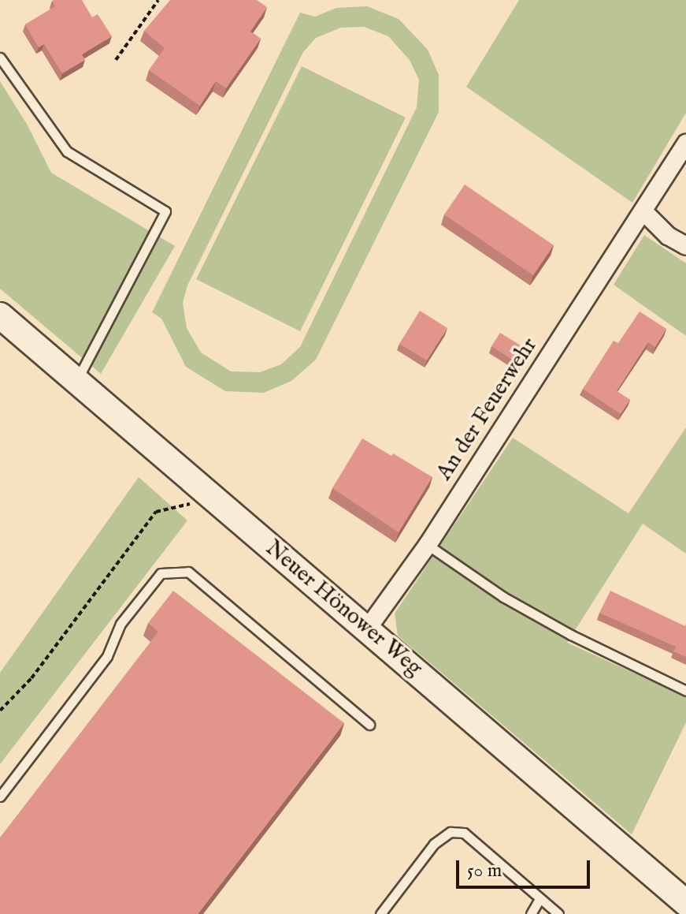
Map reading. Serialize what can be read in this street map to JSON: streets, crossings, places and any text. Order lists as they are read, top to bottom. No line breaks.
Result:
{"streets":{"main road":["Neuer Hönower Weg"],"street":["An der Feuerwehr"]},"crossings":[["An der Feuerwehr","Neuer Hönower Weg"]],"scale_bar":"50 m"}
